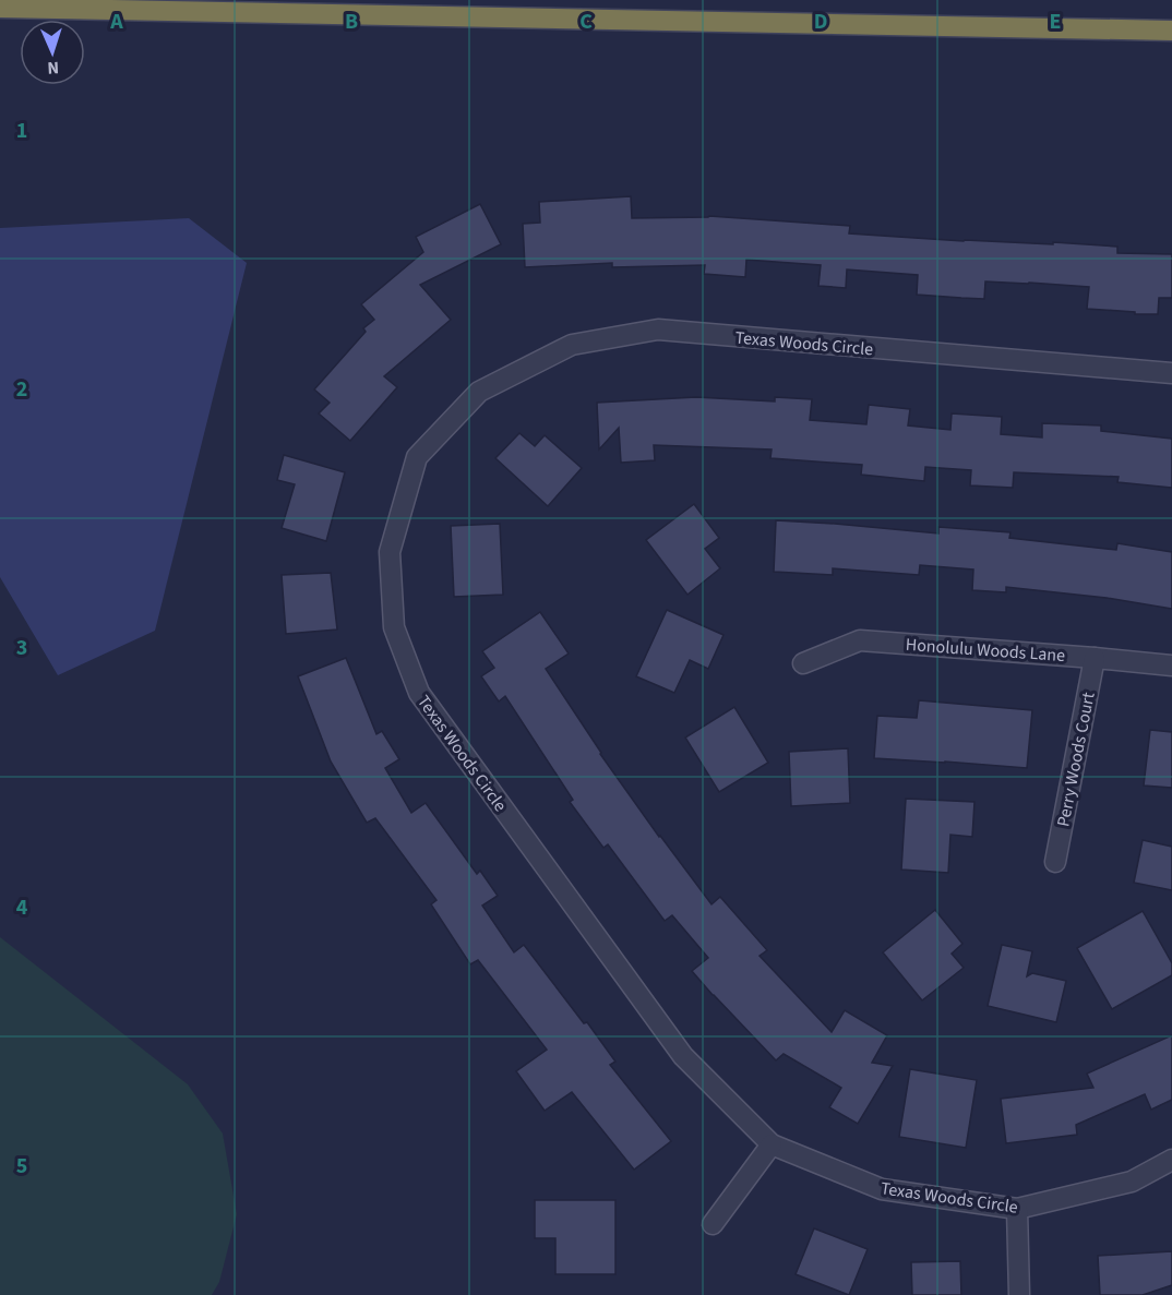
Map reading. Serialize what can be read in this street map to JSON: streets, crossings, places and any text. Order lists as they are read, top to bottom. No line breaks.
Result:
{"streets":{"street":["Texas Woods Circle","Honolulu Woods Lane","Perry Woods Court"]},"crossings":[["Honolulu Woods Lane","Perry Woods Court"]],"north":"bottom","grid":{"columns":["A","B","C","D","E"],"rows":["1","2","3","4","5"]}}
